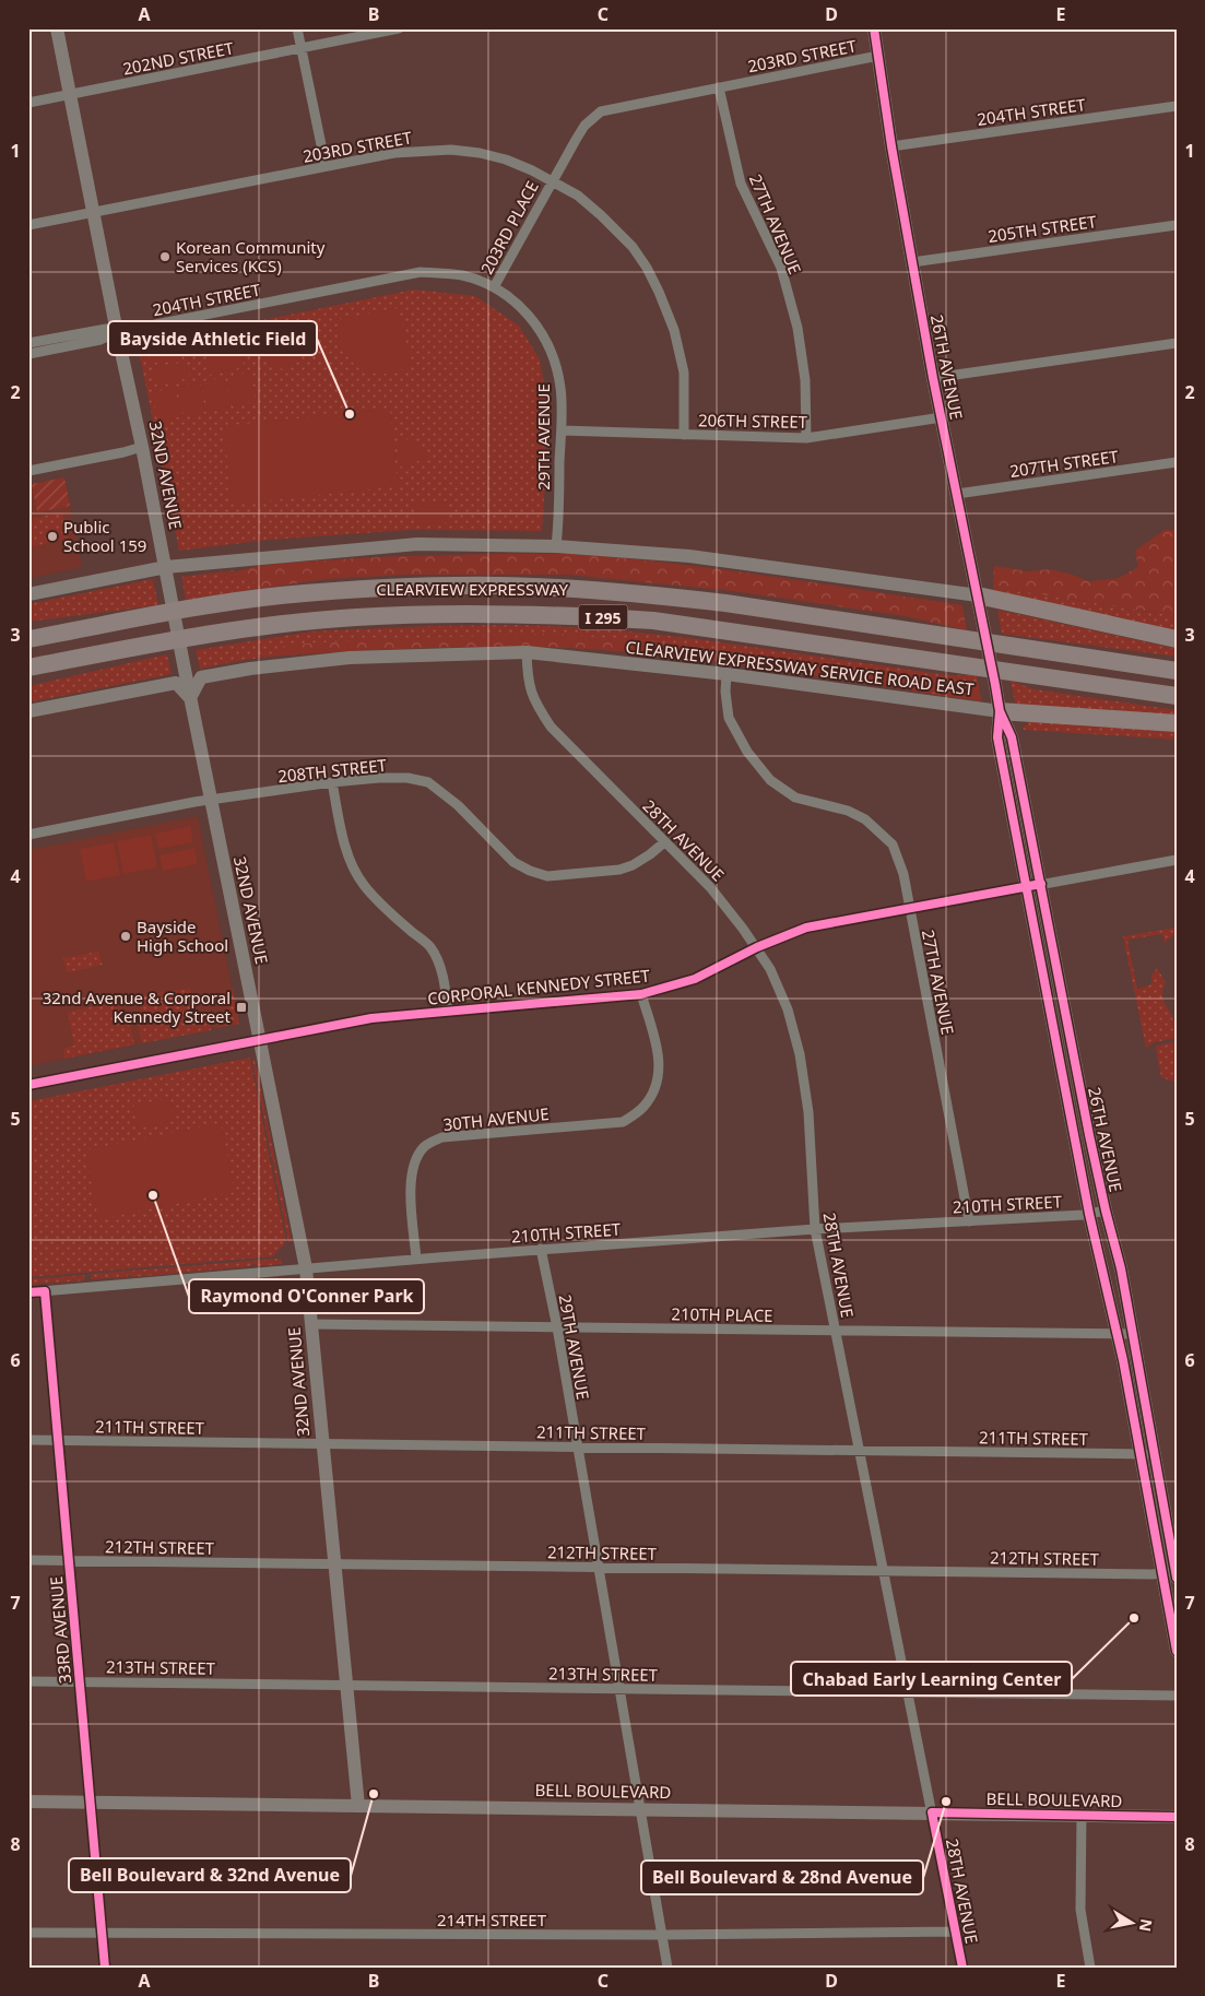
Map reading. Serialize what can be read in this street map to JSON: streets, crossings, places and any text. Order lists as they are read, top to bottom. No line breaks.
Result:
{"streets":{"highway":["CLEARVIEW EXPRESSWAY","I 295"],"street":["203RD STREET","202ND STREET","204TH STREET","27TH AVENUE","203RD PLACE","205TH STREET","26TH AVENUE","206TH STREET","29TH AVENUE","207TH STREET","32ND AVENUE","CLEARVIEW EXPRESSWAY SERVICE ROAD EAST","208TH STREET","28TH AVENUE","CORPORAL KENNEDY STREET","30TH AVENUE","210TH STREET","210TH PLACE","211TH STREET","212TH STREET","33RD AVENUE","213TH STREET","BELL BOULEVARD","214TH STREET"]},"crossings":[["203RD STREET","27TH AVENUE"],["203RD STREET","203RD PLACE"],["203RD STREET","26TH AVENUE"],["203RD STREET","32ND AVENUE"],["202ND STREET","32ND AVENUE"],["204TH STREET","203RD PLACE"],["204TH STREET","26TH AVENUE"],["204TH STREET","29TH AVENUE"],["204TH STREET","32ND AVENUE"],["27TH AVENUE","206TH STREET"],["27TH AVENUE","CLEARVIEW EXPRESSWAY SERVICE ROAD EAST"],["27TH AVENUE","CORPORAL KENNEDY STREET"],["27TH AVENUE","210TH STREET"],["203RD PLACE","29TH AVENUE"],["205TH STREET","26TH AVENUE"],["26TH AVENUE","206TH STREET"],["26TH AVENUE","207TH STREET"],["26TH AVENUE","CLEARVIEW EXPRESSWAY SERVICE ROAD EAST"],["26TH AVENUE","CORPORAL KENNEDY STREET"],["26TH AVENUE","210TH STREET"],["26TH AVENUE","210TH PLACE"],["26TH AVENUE","211TH STREET"],["26TH AVENUE","212TH STREET"],["206TH STREET","29TH AVENUE"],["29TH AVENUE","210TH STREET"],["29TH AVENUE","210TH PLACE"],["29TH AVENUE","211TH STREET"],["29TH AVENUE","212TH STREET"],["29TH AVENUE","213TH STREET"],["29TH AVENUE","BELL BOULEVARD"],["29TH AVENUE","214TH STREET"],["32ND AVENUE","CLEARVIEW EXPRESSWAY SERVICE ROAD EAST"],["32ND AVENUE","208TH STREET"],["32ND AVENUE","CORPORAL KENNEDY STREET"],["32ND AVENUE","210TH STREET"],["32ND AVENUE","210TH PLACE"],["32ND AVENUE","211TH STREET"],["32ND AVENUE","212TH STREET"],["32ND AVENUE","213TH STREET"],["32ND AVENUE","BELL BOULEVARD"],["CLEARVIEW EXPRESSWAY SERVICE ROAD EAST","28TH AVENUE"],["208TH STREET","28TH AVENUE"],["28TH AVENUE","CORPORAL KENNEDY STREET"],["28TH AVENUE","210TH STREET"],["28TH AVENUE","210TH PLACE"],["28TH AVENUE","211TH STREET"],["28TH AVENUE","212TH STREET"],["28TH AVENUE","213TH STREET"],["28TH AVENUE","BELL BOULEVARD"],["28TH AVENUE","214TH STREET"],["CORPORAL KENNEDY STREET","30TH AVENUE"],["30TH AVENUE","210TH STREET"],["210TH STREET","33RD AVENUE"],["211TH STREET","33RD AVENUE"],["212TH STREET","33RD AVENUE"],["33RD AVENUE","213TH STREET"],["33RD AVENUE","BELL BOULEVARD"],["33RD AVENUE","214TH STREET"]],"places":{"other":["Korean Community Services (KCS)","Bayside Athletic Field","Public School 159","Bayside High School","Raymond O'Conner Park","Chabad Early Learning Center","Bell Boulevard & 32nd Avenue","Bell Boulevard & 28nd Avenue"],"transit":["32nd Avenue & Corporal Kennedy Street"]},"north":"right","grid":{"columns":["A","B","C","D","E"],"rows":["1","2","3","4","5","6","7","8"]}}
